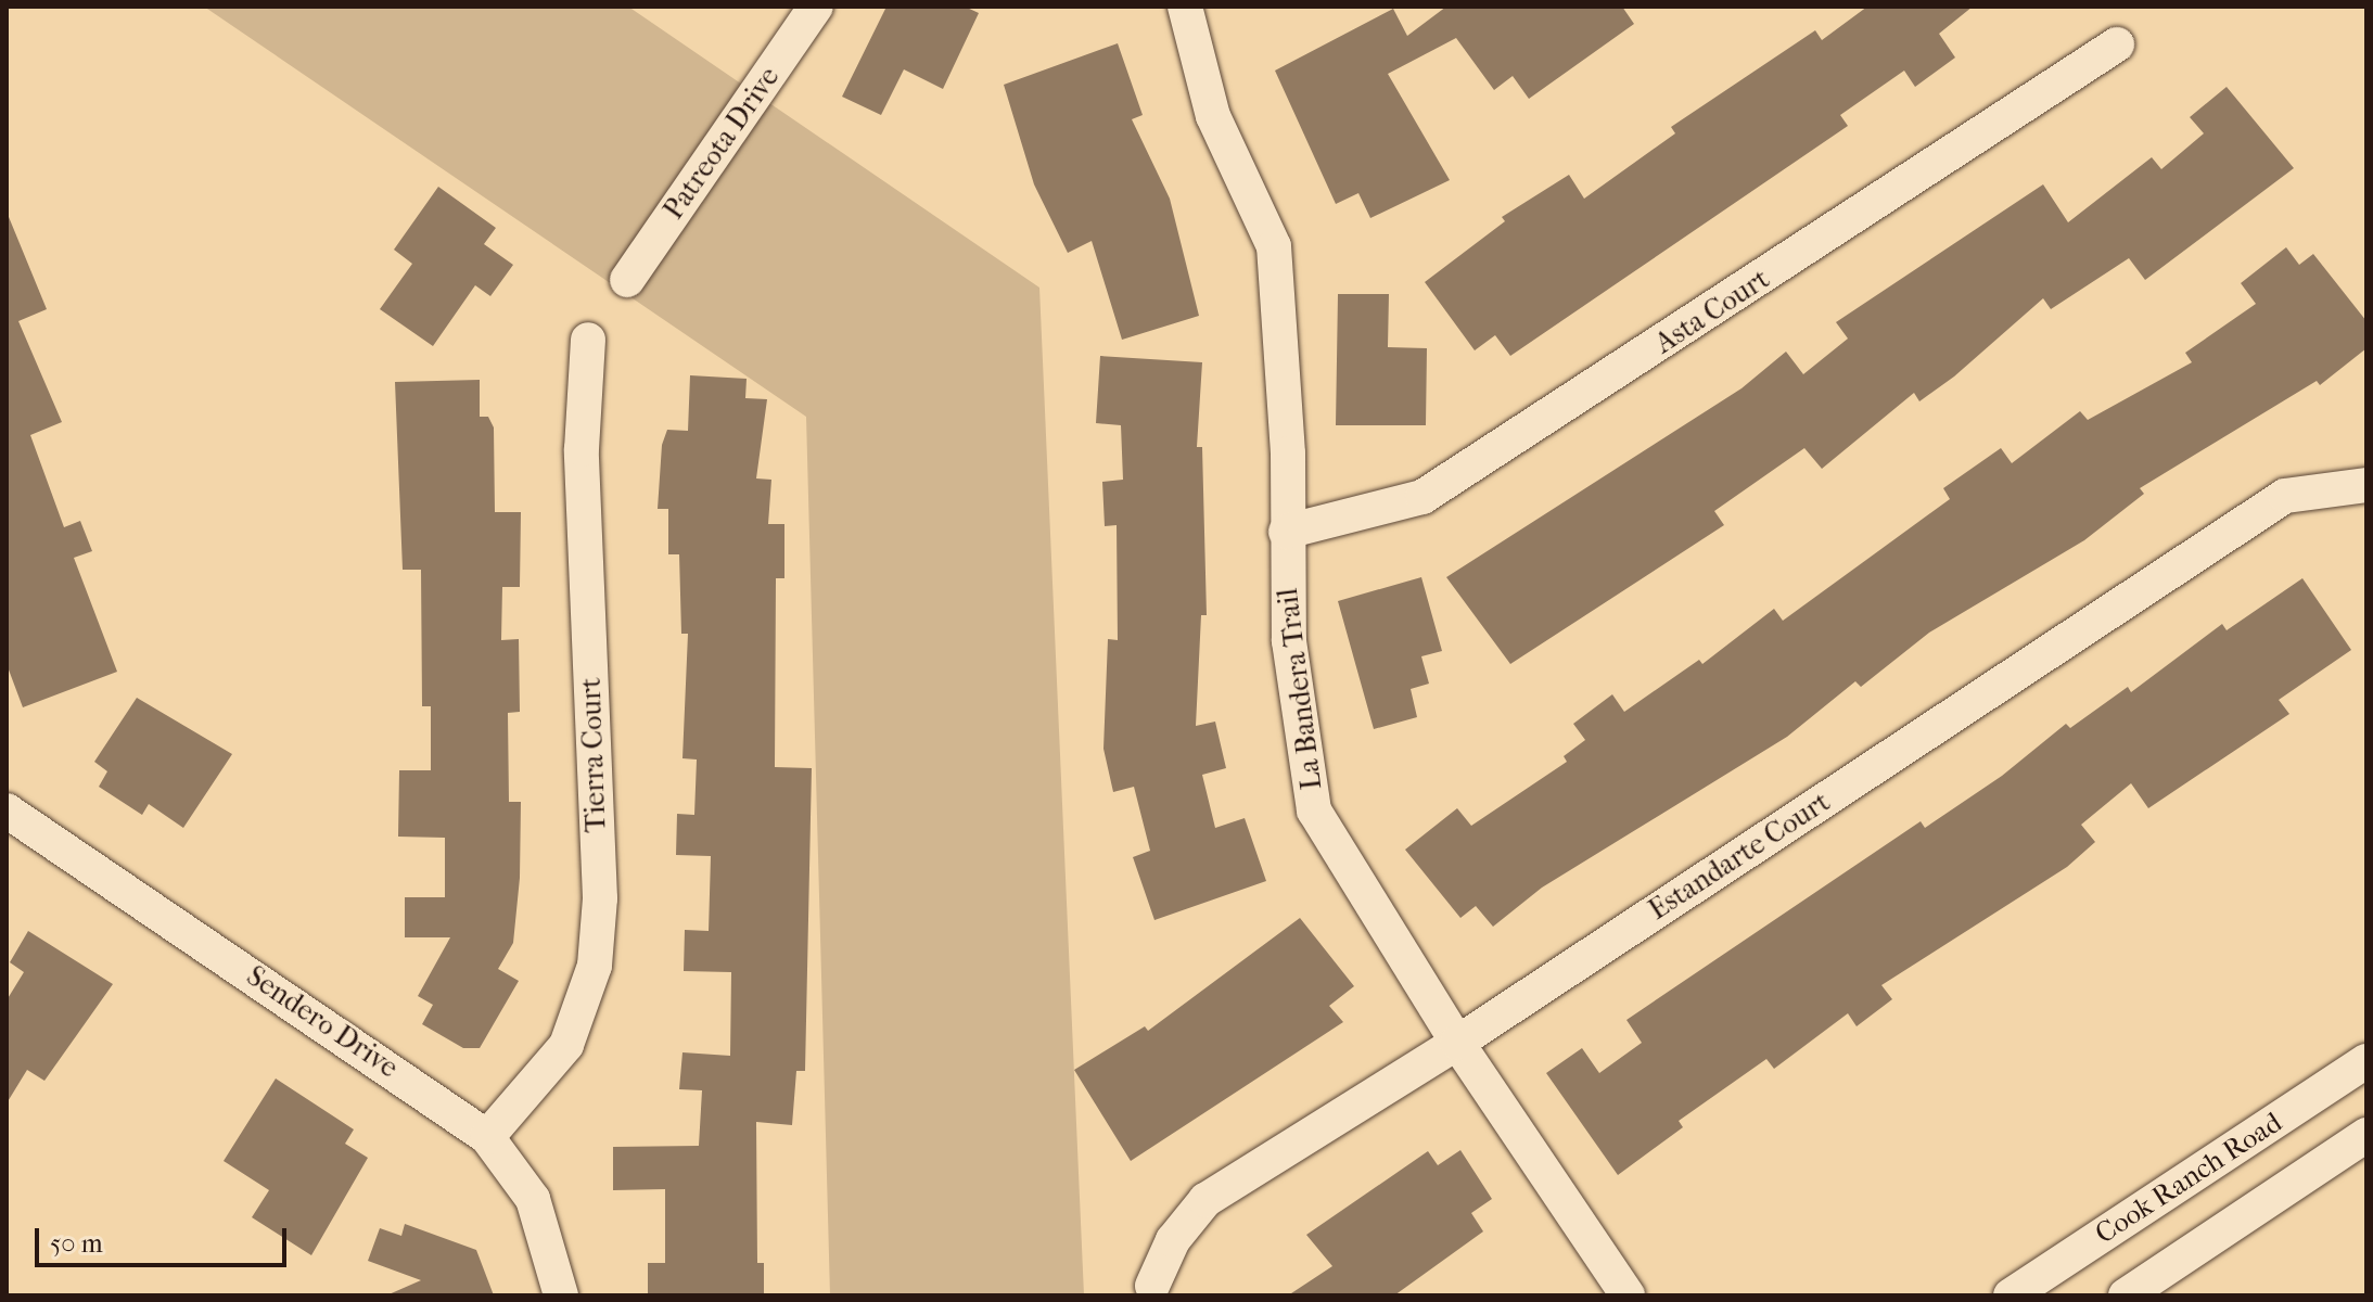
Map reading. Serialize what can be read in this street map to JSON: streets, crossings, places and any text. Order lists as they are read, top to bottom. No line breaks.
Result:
{"streets":{"street":["Patreota Drive","Asta Court","La Bandera Trail","Tierra Court","Estandarte Court","Sendero Drive","Cook Ranch Road"]},"crossings":[["Asta Court","La Bandera Trail"],["La Bandera Trail","Estandarte Court"],["Tierra Court","Sendero Drive"]],"scale_bar":"50 m"}
